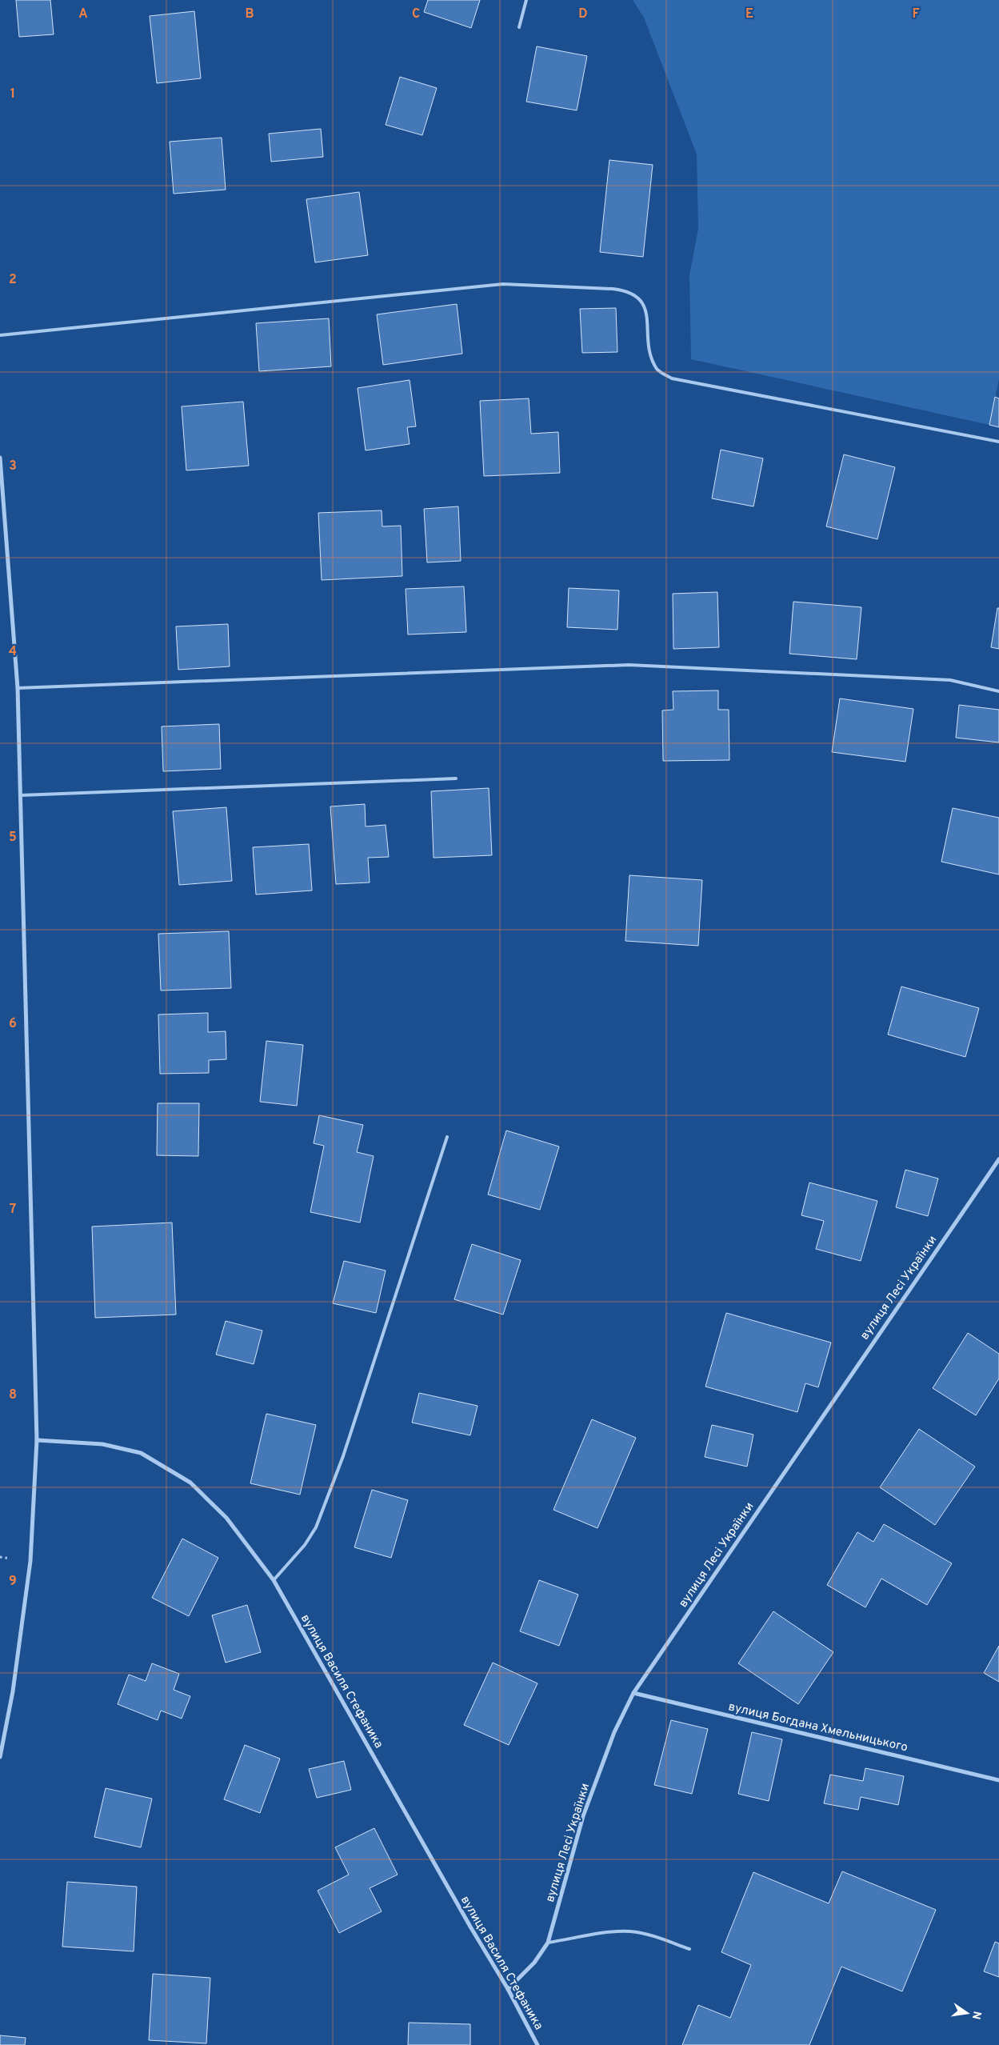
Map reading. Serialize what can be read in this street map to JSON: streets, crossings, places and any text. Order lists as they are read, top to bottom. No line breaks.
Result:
{"streets":{"street":["вулиця Лесі Українки","вулиця Василя Стефаника","вулиця Богдана Хмельницького"]},"crossings":[["вулиця Лесі Українки","вулиця Василя Стефаника"],["вулиця Лесі Українки","вулиця Богдана Хмельницького"]],"north":"right","grid":{"columns":["A","B","C","D","E","F"],"rows":["1","2","3","4","5","6","7","8","9"]}}
